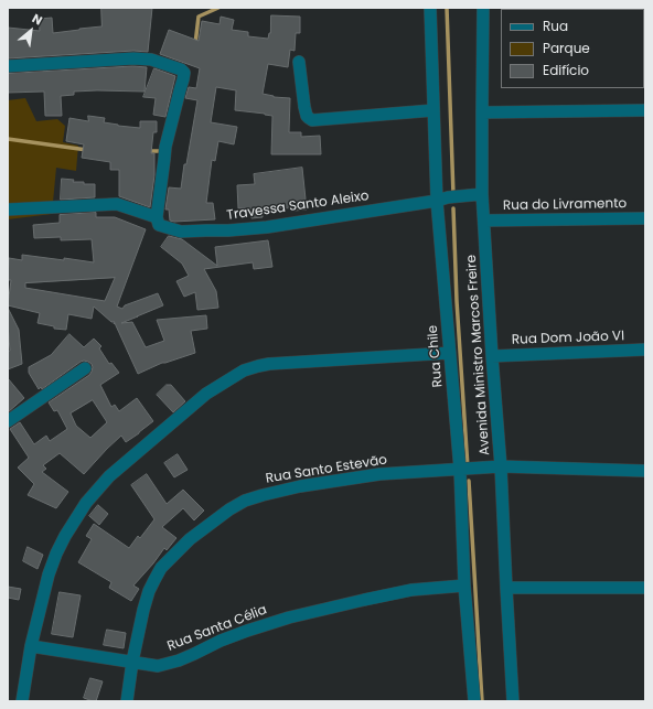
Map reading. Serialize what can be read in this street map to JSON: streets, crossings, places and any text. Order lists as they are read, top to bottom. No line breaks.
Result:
{"streets":{"street":["Rua do Livramento","Travessa Santo Aleixo","Rua Dom João VI","Avenida Ministro Marcos Freire","Rua Chile","Rua Santo Estevão","Rua Santa Célia"]},"crossings":[["Rua do Livramento","Avenida Ministro Marcos Freire"],["Travessa Santo Aleixo","Rua Chile"],["Rua Dom João VI","Avenida Ministro Marcos Freire"],["Avenida Ministro Marcos Freire","Rua Santo Estevão"],["Rua Chile","Rua Santo Estevão"],["Rua Chile","Rua Santa Célia"],["Rua Santo Estevão","Rua Santa Célia"]],"legend":["Rua","Parque","Edifício"],"north":"top right"}
